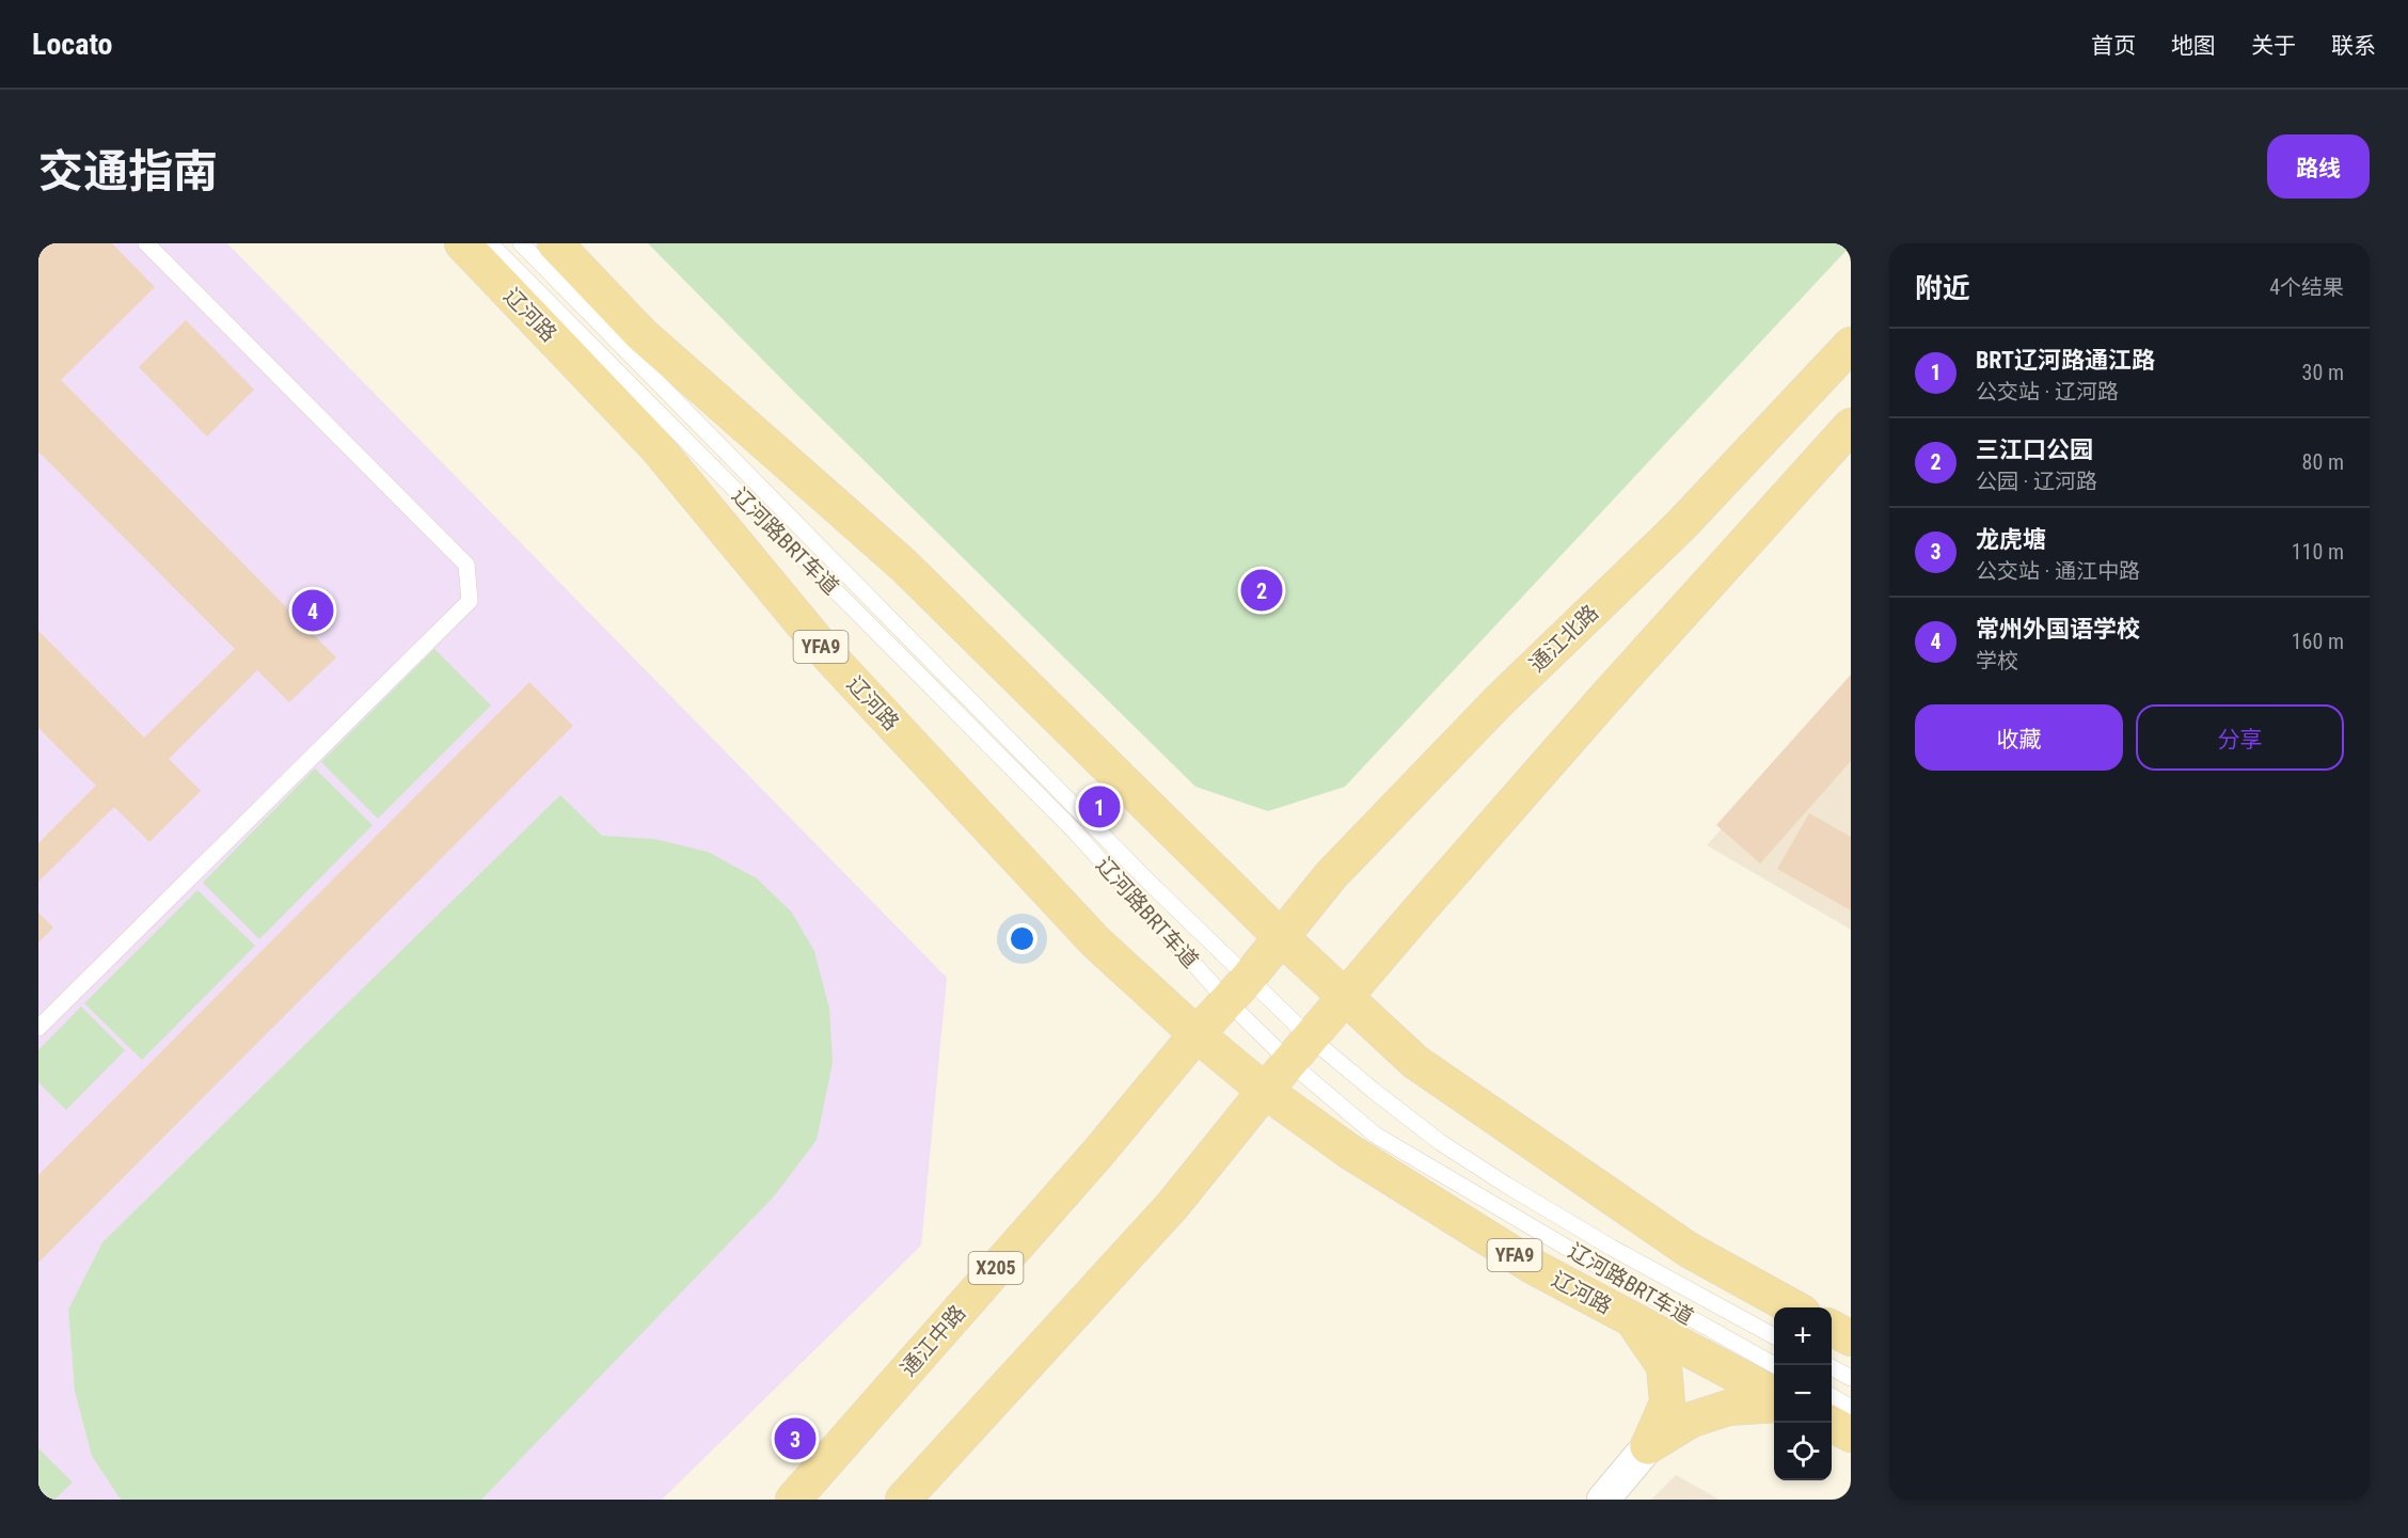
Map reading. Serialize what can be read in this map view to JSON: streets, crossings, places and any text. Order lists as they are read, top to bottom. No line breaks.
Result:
{"streets":{"main road":["辽河路","通江北路","YFA9","X205","通江中路"],"lane":["辽河路BRT车道"]},"crossings":[["辽河路","YFA9"],["辽河路","通江中路"],["辽河路BRT车道","通江北路"],["辽河路BRT车道","通江中路"],["通江北路","通江中路"],["YFA9","通江中路"]],"page":{"header":"Locato","nav":["首页","地图","关于","联系"],"title":"交通指南","buttons":["路线",["收藏","分享"]],"heading":["附近","4个结果"],"list":[{"mark":"1","name":"BRT辽河路通江路","note":"公交站 · 辽河路","value":"30 m"},{"mark":"2","name":"三江口公园","note":"公园 · 辽河路","value":"80 m"},{"mark":"3","name":"龙虎塘","note":"公交站 · 通江中路","value":"110 m"},{"mark":"4","name":"常州外国语学校","note":"学校","value":"160 m"}],"pins":["2","4","1","3"],"map_buttons":["+","−"]}}
